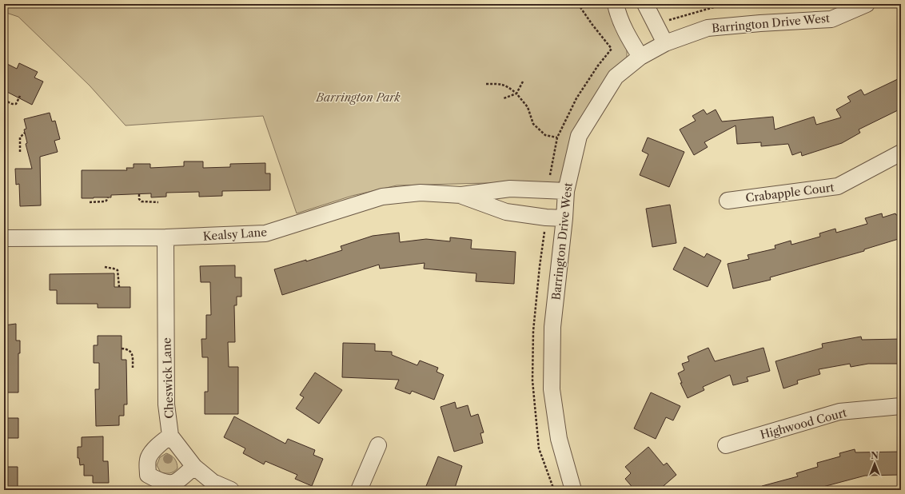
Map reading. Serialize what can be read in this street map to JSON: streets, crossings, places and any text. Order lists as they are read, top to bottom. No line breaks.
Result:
{"streets":{"street":["Barrington Drive West","Crabapple Court","Kealsy Lane","Cheswick Lane","Highwood Court"]},"crossings":[["Barrington Drive West","Kealsy Lane"],["Kealsy Lane","Cheswick Lane"]],"parks":["Barrington Park"],"north":"top"}
